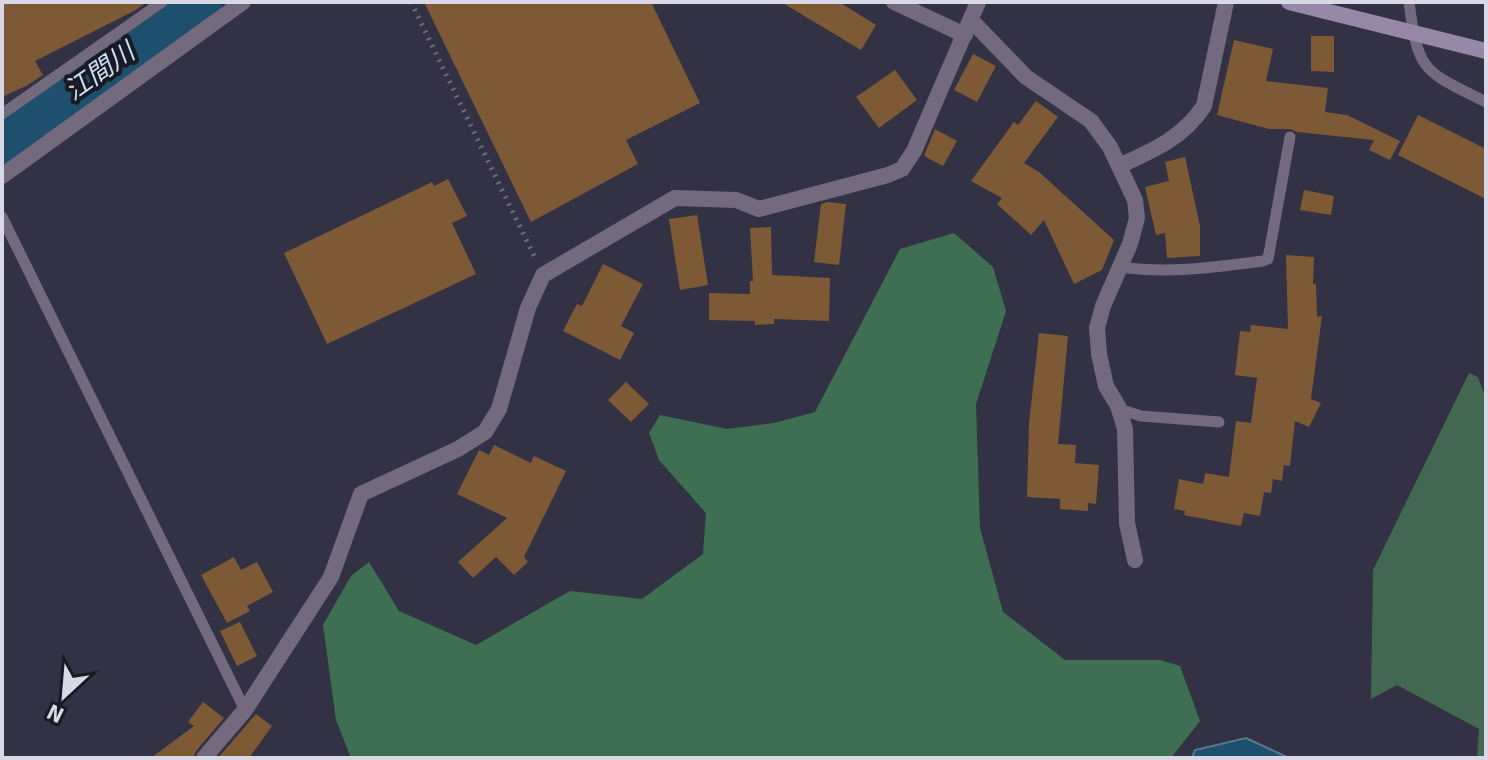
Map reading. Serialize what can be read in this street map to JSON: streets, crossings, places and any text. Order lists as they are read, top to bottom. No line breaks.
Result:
{"water":["江間川"],"north":"bottom left"}
